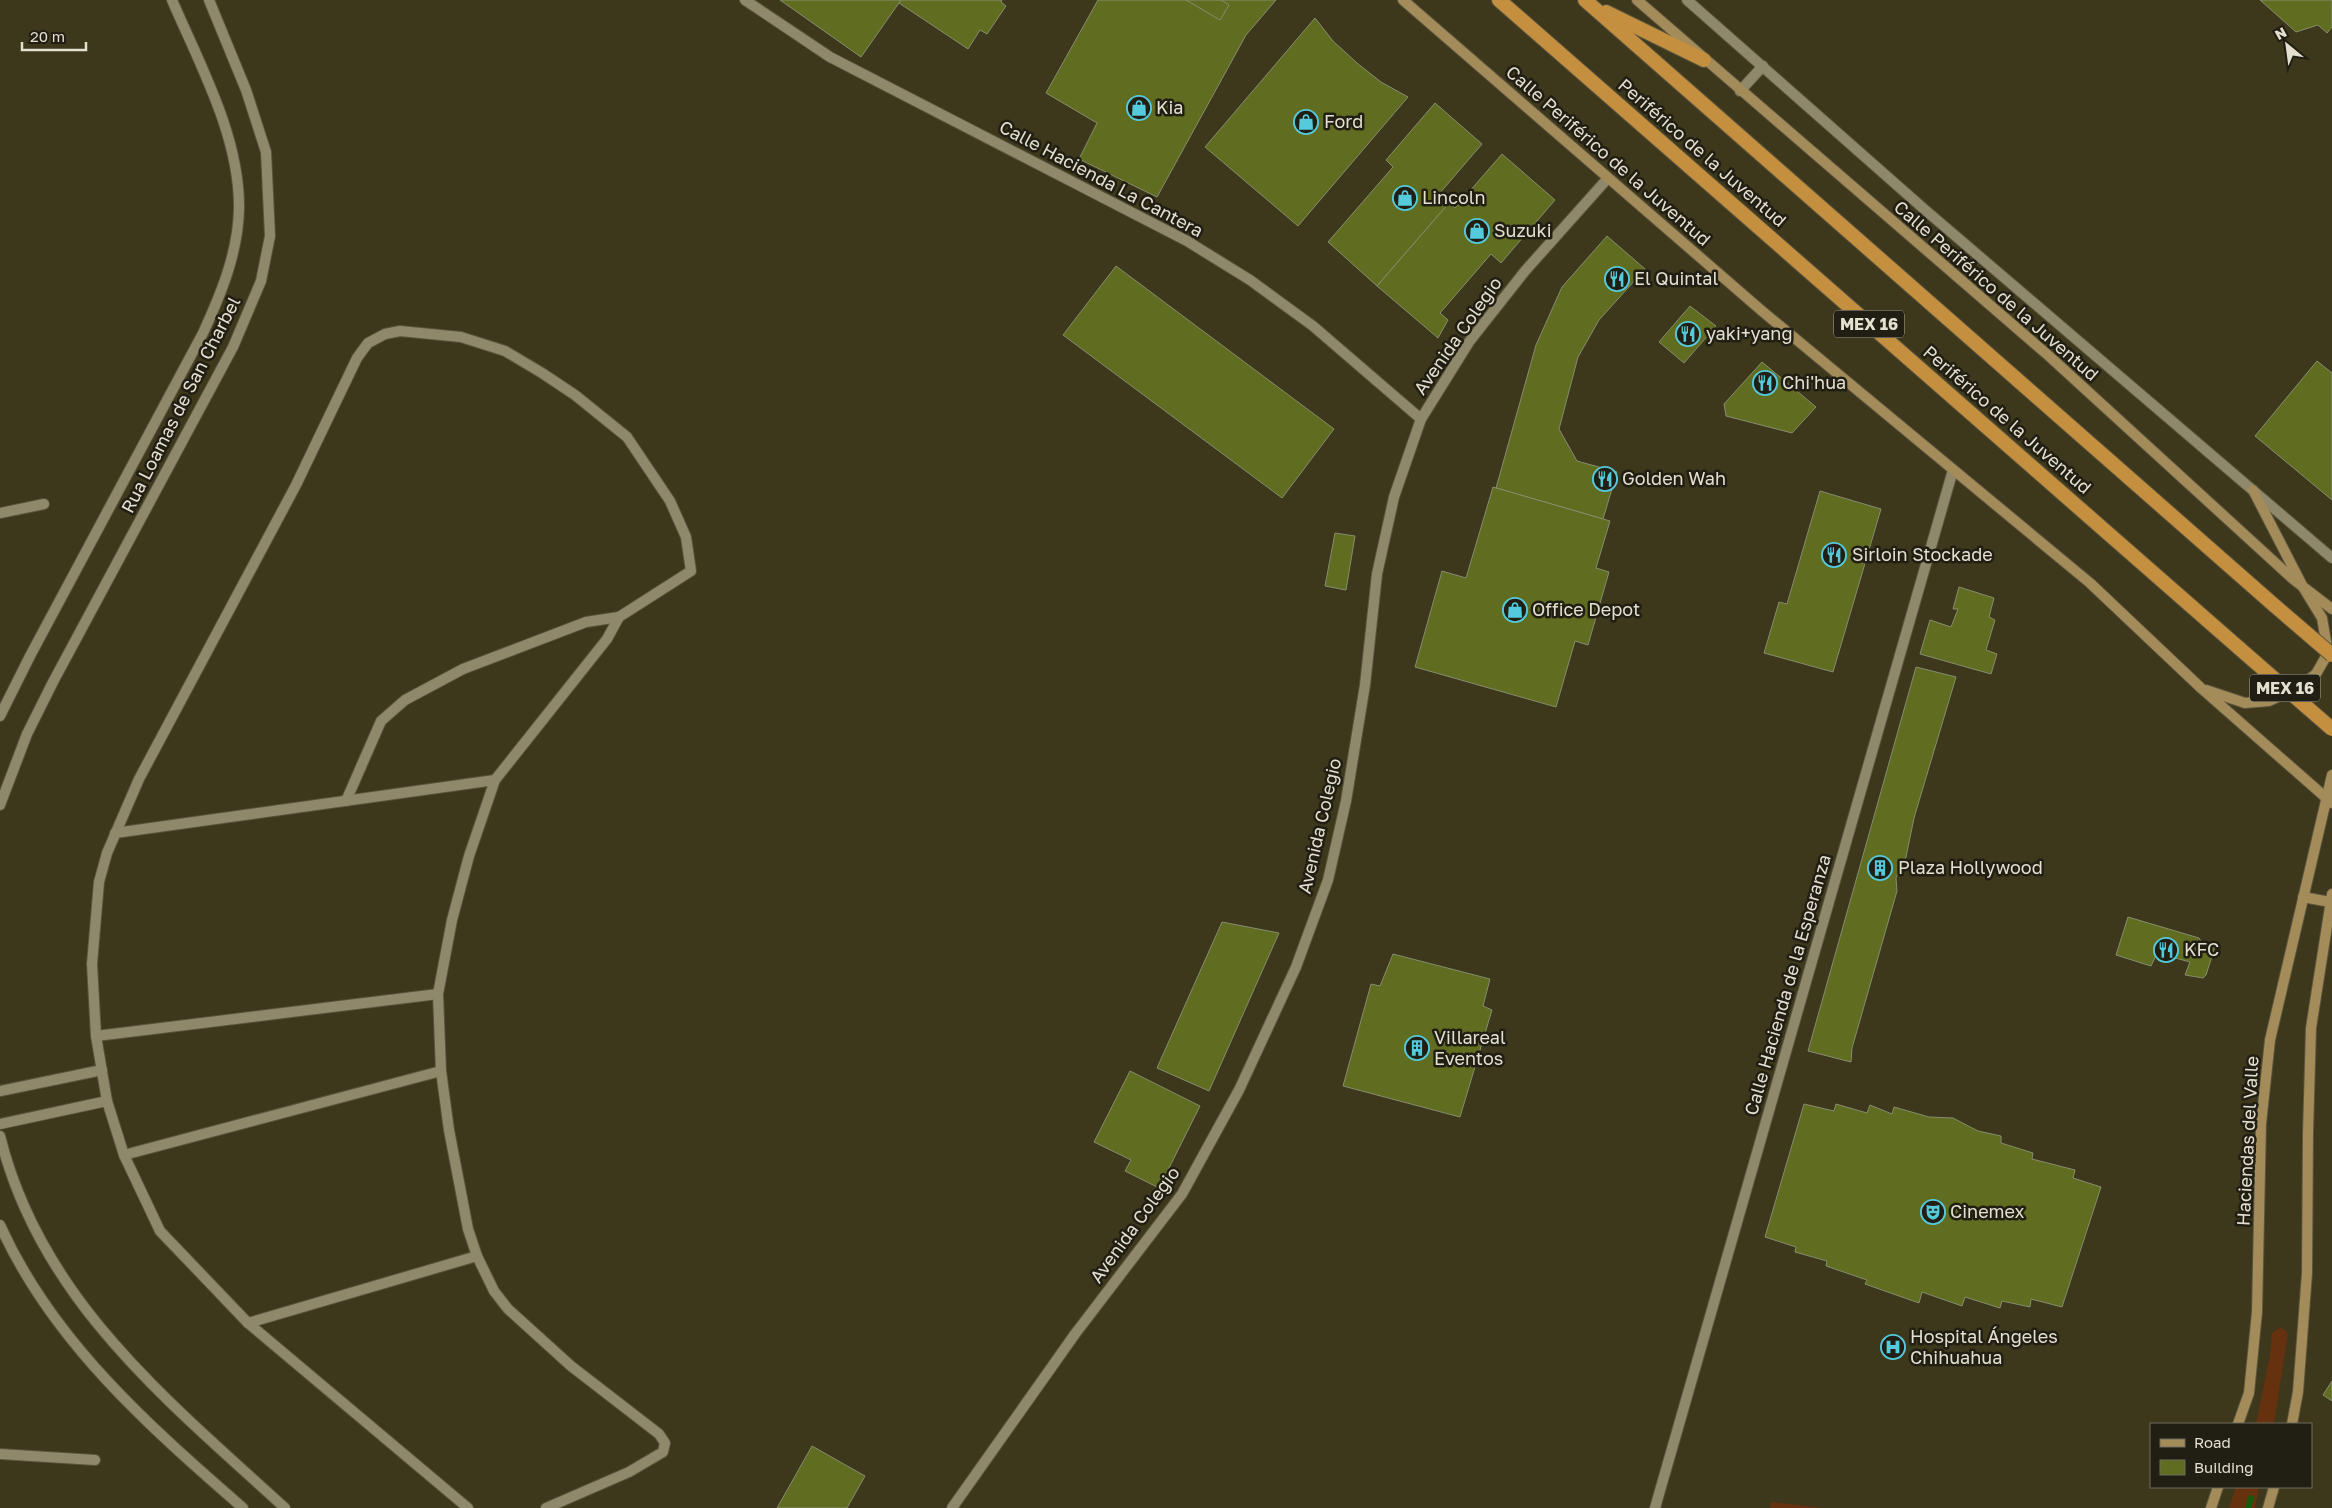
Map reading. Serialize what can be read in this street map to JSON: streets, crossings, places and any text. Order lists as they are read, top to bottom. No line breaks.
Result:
{"streets":{"highway":["Periférico de la Juventud","MEX 16"],"main road":["Calle Periférico de la Juventud","Haciendas del Valle"],"street":["Calle Hacienda La Cantera","Avenida Colegio","Rua Loamas de San Charbel","Calle Hacienda de la Esperanza"]},"crossings":[["Calle Periférico de la Juventud","Avenida Colegio"],["Calle Periférico de la Juventud","Calle Hacienda de la Esperanza"],["Calle Periférico de la Juventud","Haciendas del Valle"],["Calle Hacienda La Cantera","Avenida Colegio"]],"places":{"shop":["Kia","Ford","Lincoln","Suzuki","Office Depot"],"restaurant":["El Quintal","yaki+yang","Chi'hua","Golden Wah","Sirloin Stockade","KFC"],"building":["Plaza Hollywood","Villareal Eventos"],"theatre":["Cinemex"],"hospital":["Hospital Ángeles Chihuahua"]},"legend":["Road","Building"],"scale_bar":"20 m","north":"top left"}
